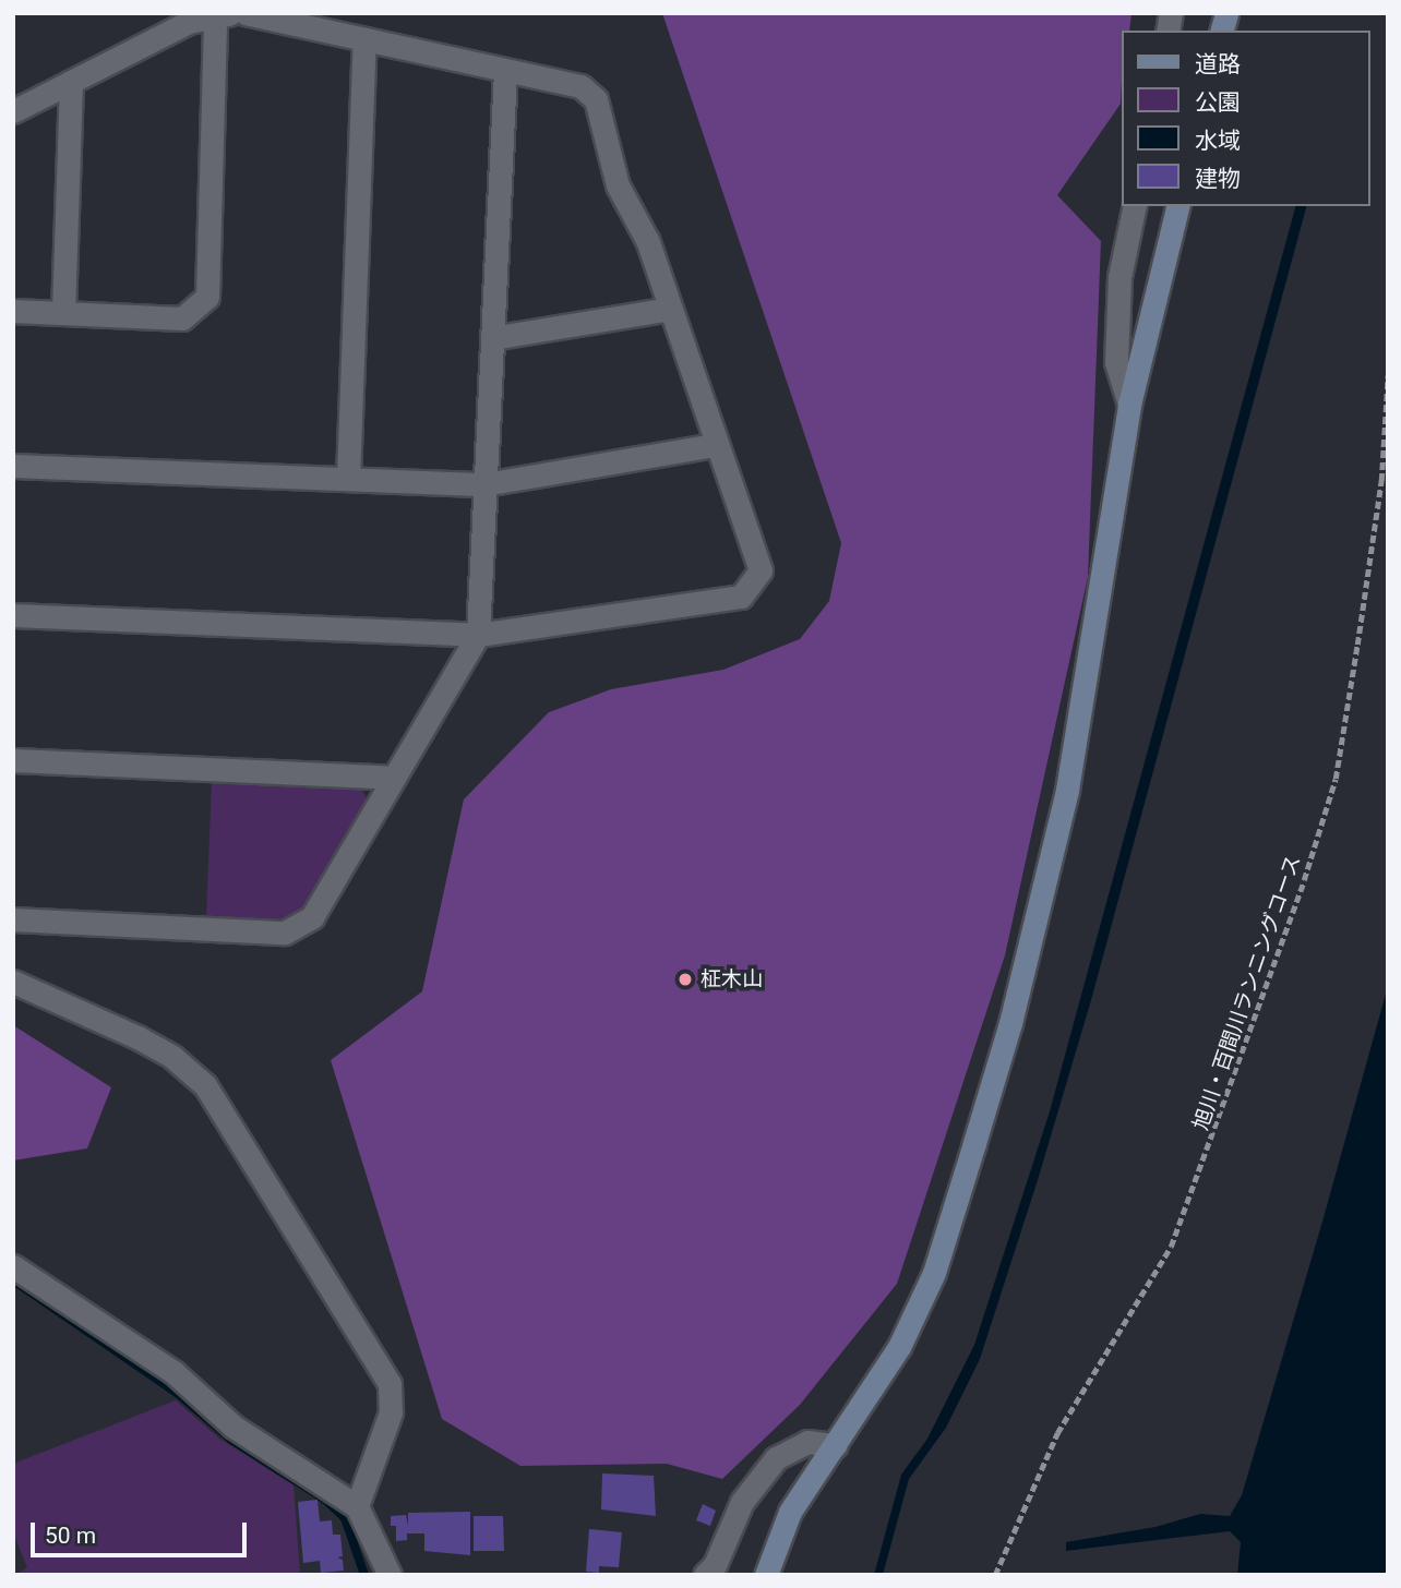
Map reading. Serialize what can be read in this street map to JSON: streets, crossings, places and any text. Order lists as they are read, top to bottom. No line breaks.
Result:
{"streets":{"path":["旭川・百間川ランニングコース"]},"places":["柾木山"],"legend":["道路","公園","水域","建物"],"scale_bar":"50 m"}
